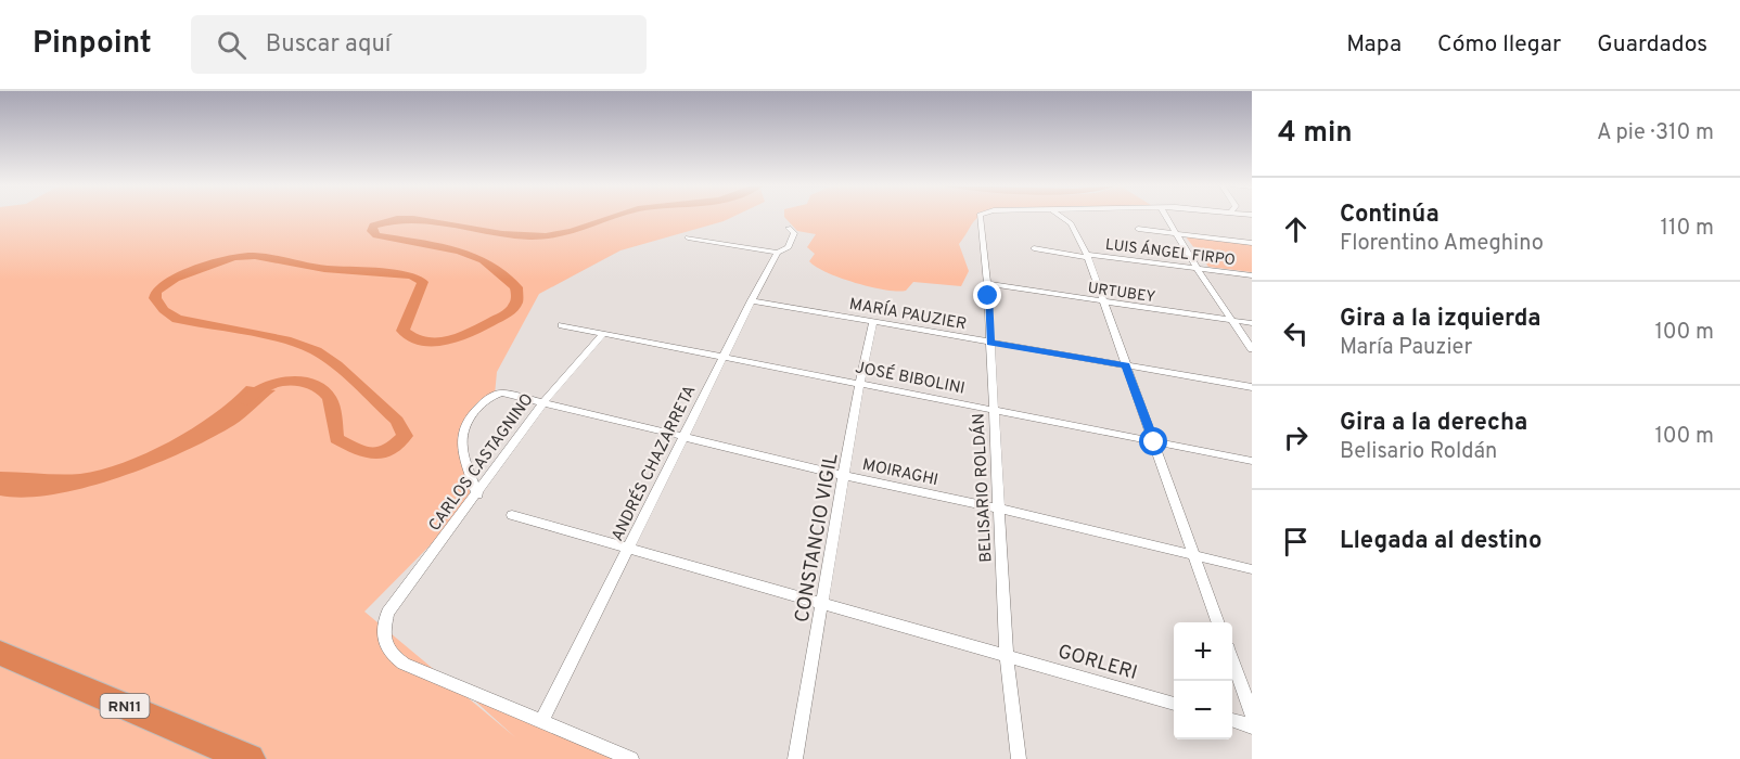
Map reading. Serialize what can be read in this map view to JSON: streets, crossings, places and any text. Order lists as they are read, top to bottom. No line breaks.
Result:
{"streets":{"highway":["RN11"],"street":["LUIS ÁNGEL FIRPO","URTUBEY","MARÍA PAUZIER","JOSÉ BIBOLINI","CARLOS CASTAGNINO","ANDRÉS CHAZARRETA","MOIRAGHI","BELISARIO ROLDÁN","CONSTANCIO VIGIL","GORLERI"]},"crossings":[["URTUBEY","BELISARIO ROLDÁN"],["MARÍA PAUZIER","ANDRÉS CHAZARRETA"],["MARÍA PAUZIER","BELISARIO ROLDÁN"],["MARÍA PAUZIER","CONSTANCIO VIGIL"],["JOSÉ BIBOLINI","CARLOS CASTAGNINO"],["JOSÉ BIBOLINI","ANDRÉS CHAZARRETA"],["JOSÉ BIBOLINI","BELISARIO ROLDÁN"],["JOSÉ BIBOLINI","CONSTANCIO VIGIL"],["CARLOS CASTAGNINO","ANDRÉS CHAZARRETA"],["CARLOS CASTAGNINO","MOIRAGHI"],["ANDRÉS CHAZARRETA","MOIRAGHI"],["ANDRÉS CHAZARRETA","GORLERI"],["MOIRAGHI","BELISARIO ROLDÁN"],["MOIRAGHI","CONSTANCIO VIGIL"],["BELISARIO ROLDÁN","GORLERI"],["CONSTANCIO VIGIL","GORLERI"]],"page":{"header":"Pinpoint","search":"Buscar aquí","nav":["Mapa","Cómo llegar","Guardados"],"heading":["4 min","A pie · 310 m"],"list":[["Continúa","Florentino Ameghino","110 m"],["Gira a la izquierda","María Pauzier","100 m"],["Gira a la derecha","Belisario Roldán","100 m"],"Llegada al destino"],"map_buttons":["+","−"]}}
